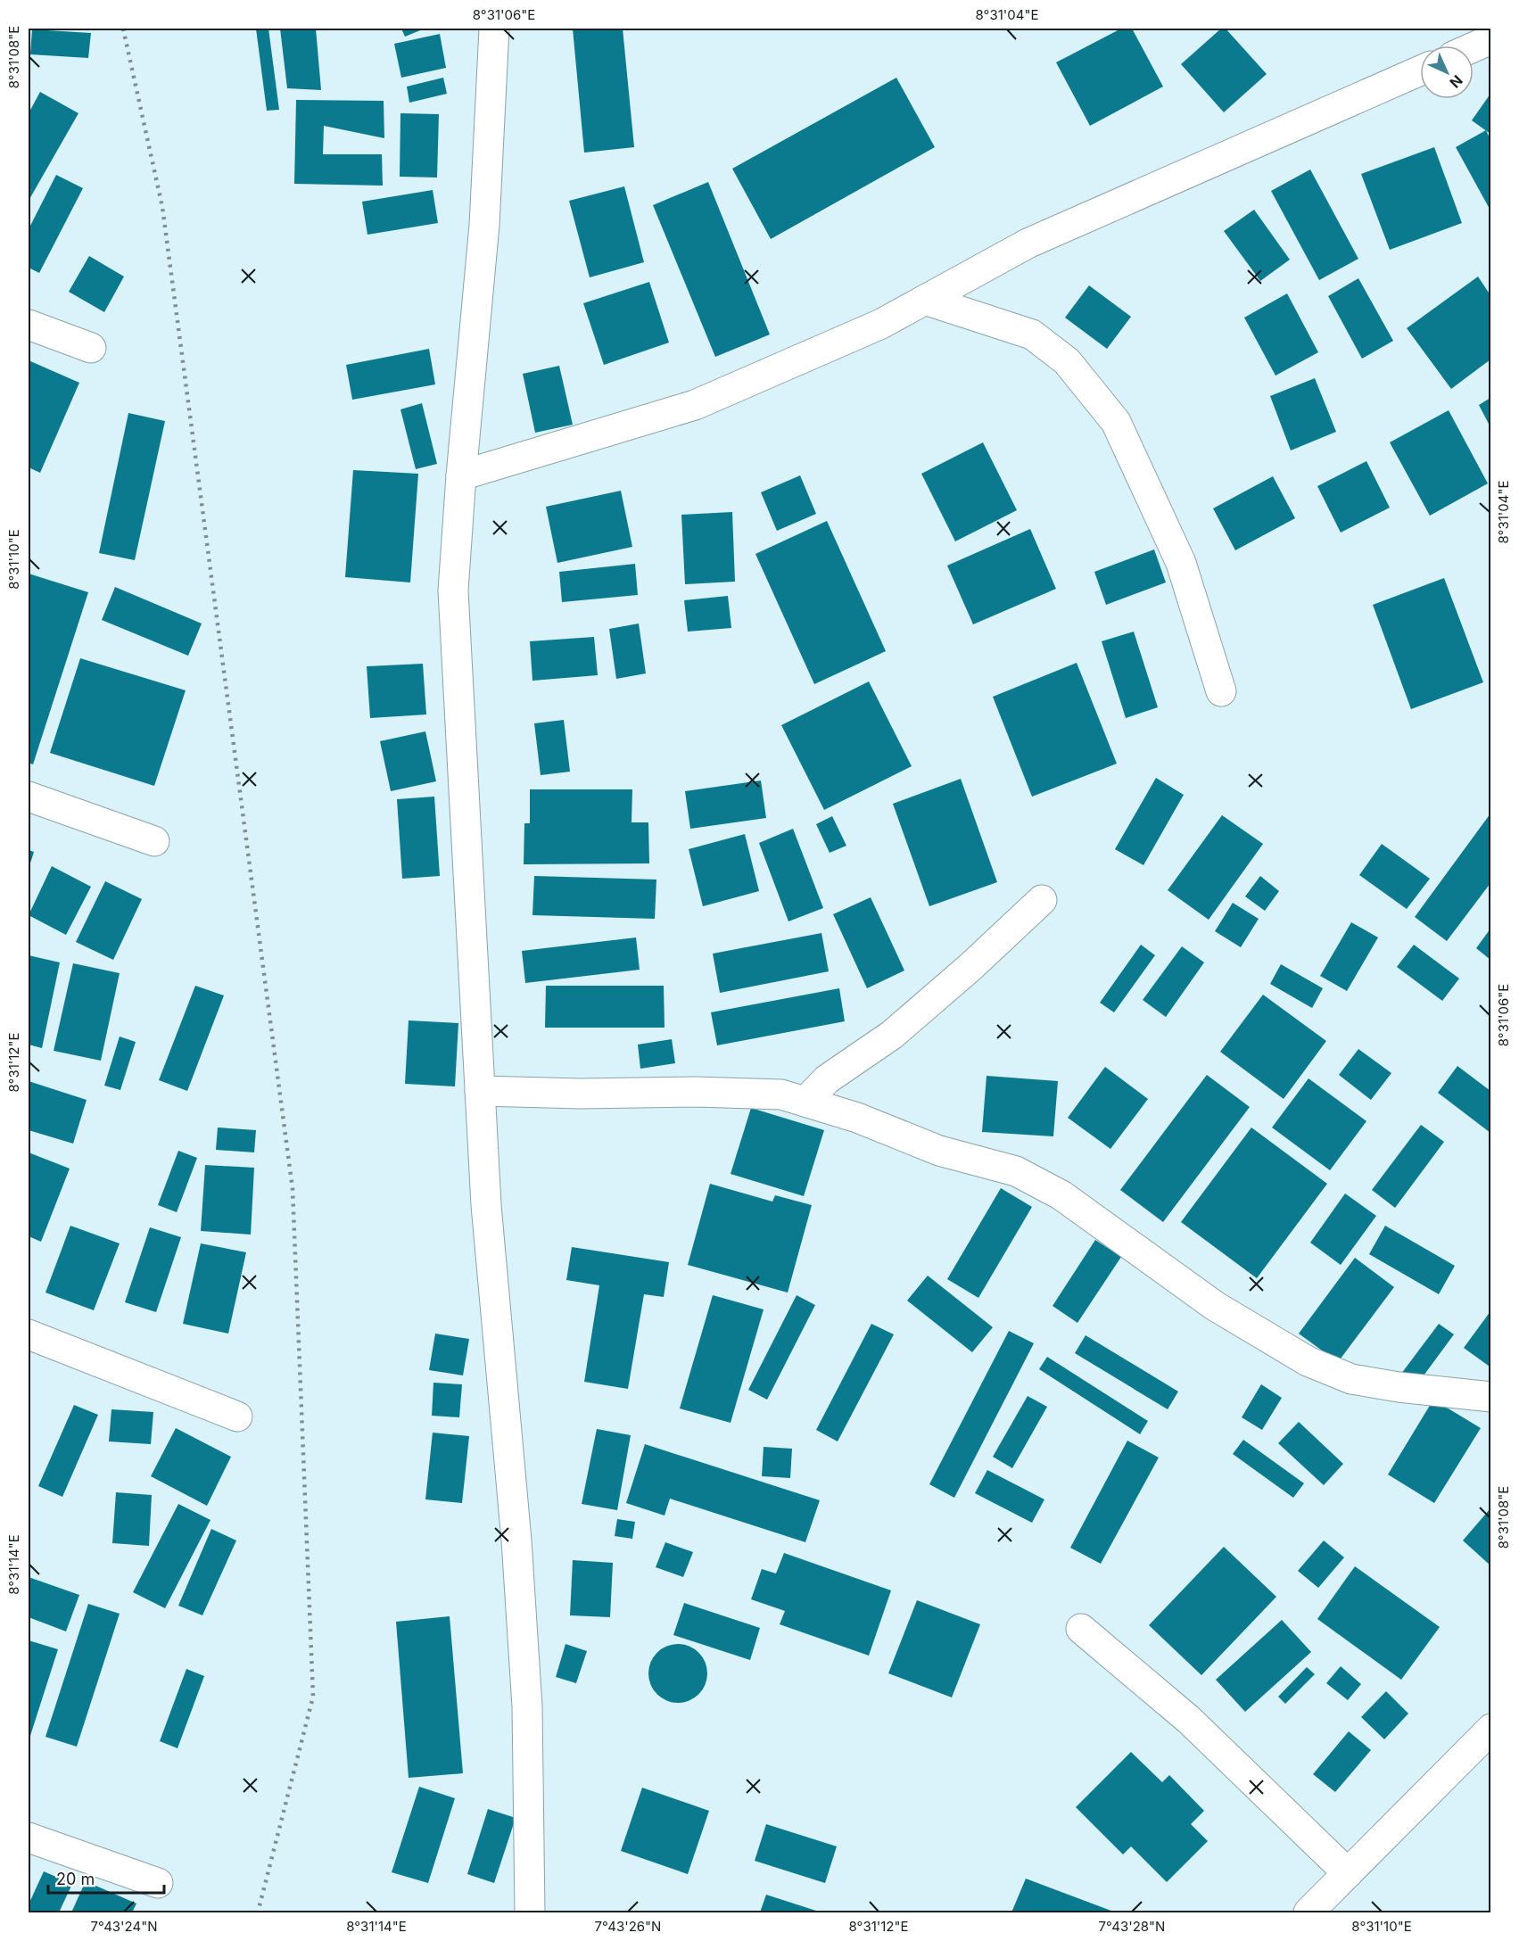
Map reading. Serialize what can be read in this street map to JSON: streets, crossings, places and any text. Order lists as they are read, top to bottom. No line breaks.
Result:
{"scale_bar":"20 m","north":"bottom right","coordinates":["8°31'06\"E","8°31'04\"E","8°31'08\"E","8°31'10\"E","8°31'12\"E","8°31'14\"E","7°43'24\"N","7°43'26\"N","7°43'28\"N"]}
